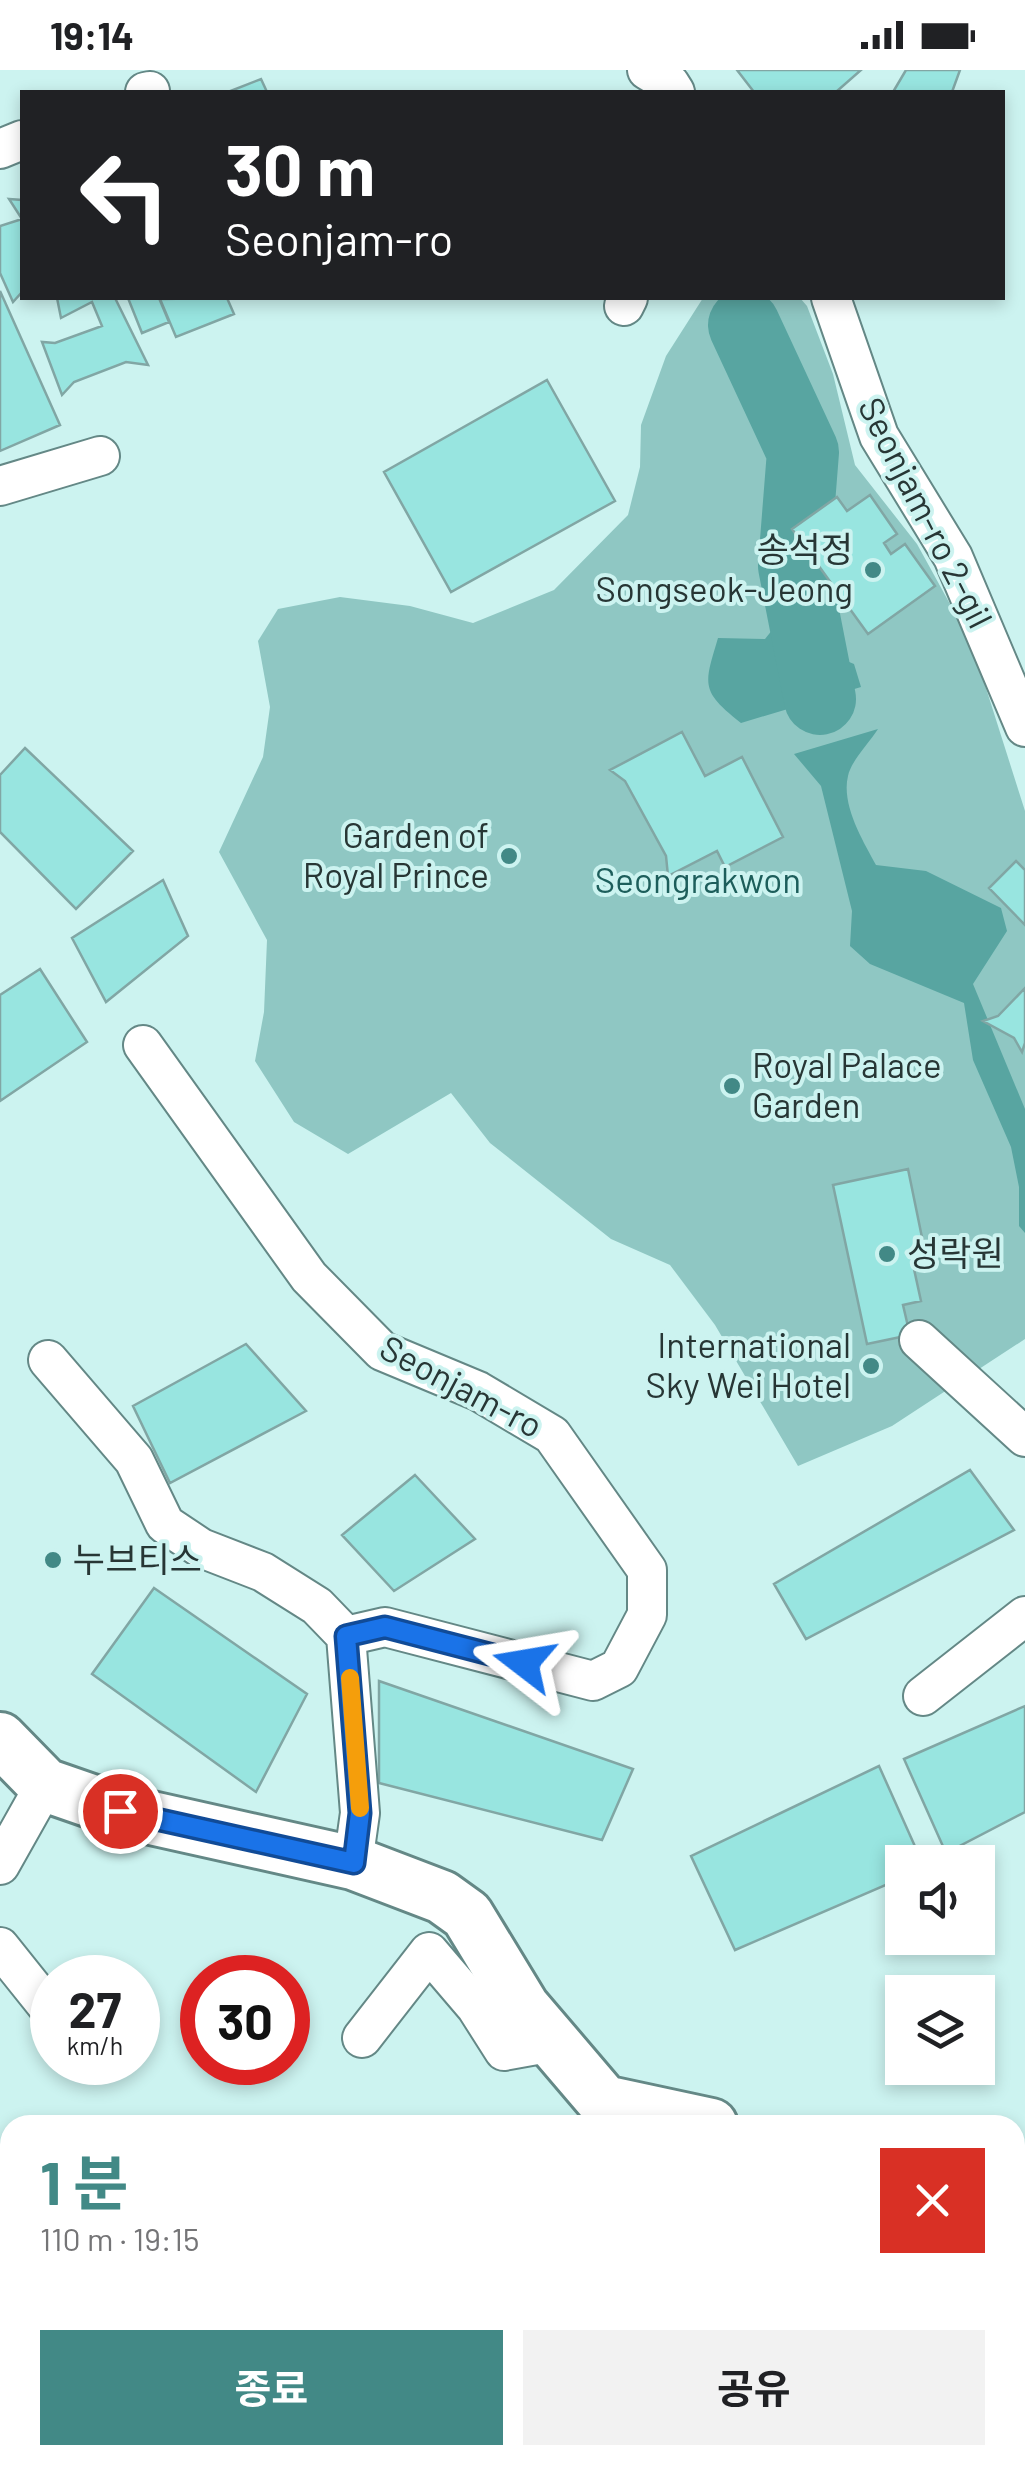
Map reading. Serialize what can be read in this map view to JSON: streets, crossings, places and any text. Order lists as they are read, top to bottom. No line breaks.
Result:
{"streets":{"street":["Seonjam-ro 2-gil","Seonjam-ro"]},"parks":["Seongrakwon"],"places":["송석정 Songseok-Jeong","Garden of Royal Prince","Royal Palace Garden","성락원","International Sky Wei Hotel","누브티스"],"page":{"status":"19:14","turn":["30 m","Seonjam-ro"],"speed":"27 km/h","limit":"30","heading":["1 분","110 m · 19:15"],"buttons":["종료","공유"]}}
